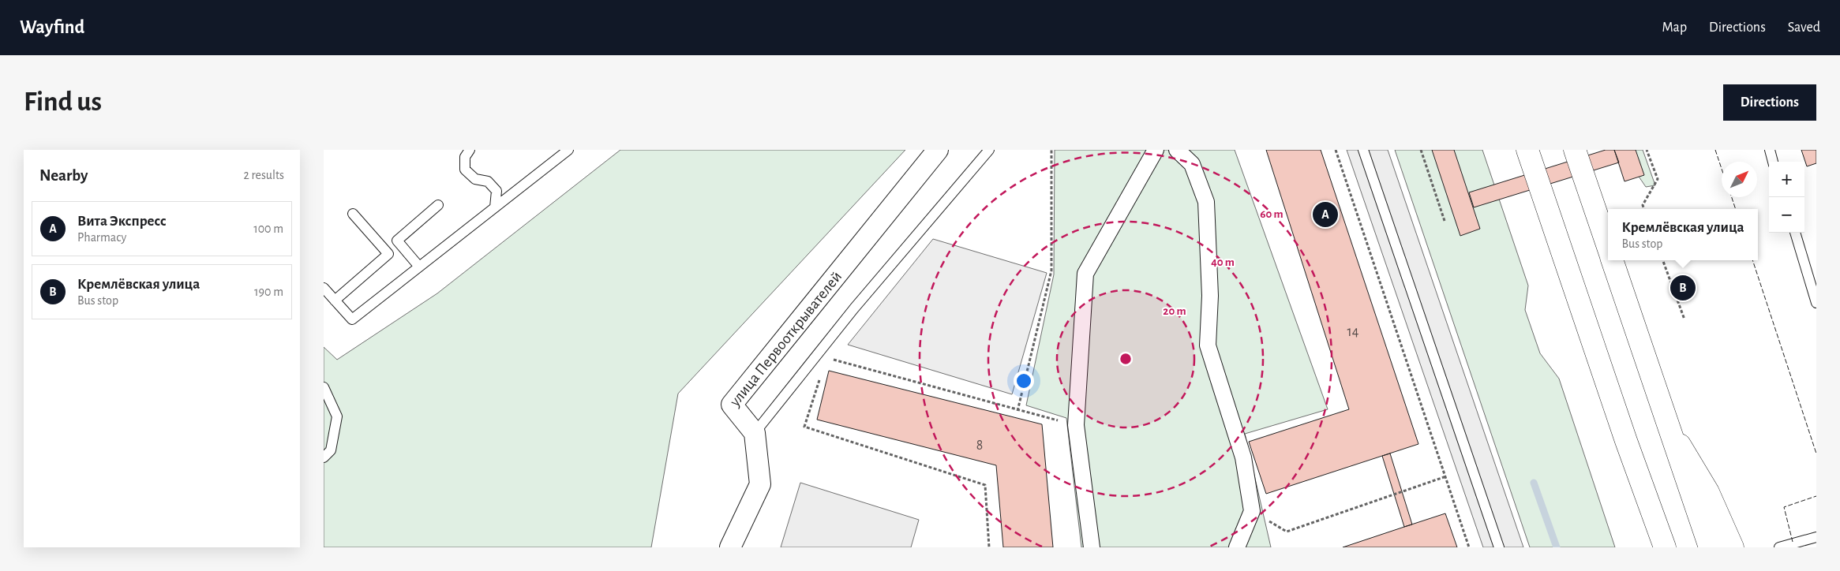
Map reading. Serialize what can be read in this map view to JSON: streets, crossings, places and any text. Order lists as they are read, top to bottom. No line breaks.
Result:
{"streets":{"street":["улица Первооткрывателей"]},"house_numbers":["14","8"],"north":"top right","page":{"header":"Wayfind","nav":["Map","Directions","Saved"],"buttons":"Directions","title":"Find us","heading":["Nearby","2 results"],"map_buttons":["+","−"],"pins":["A","B"],"list":[{"mark":"A","name":"Вита Экспресс","note":"Pharmacy","value":"100 m"},{"mark":"B","name":"Кремлёвская улица","note":"Bus stop","value":"190 m"}],"popup":["Кремлёвская улица","Bus stop"]},"rings":["60 m","40 m","20 m"]}
